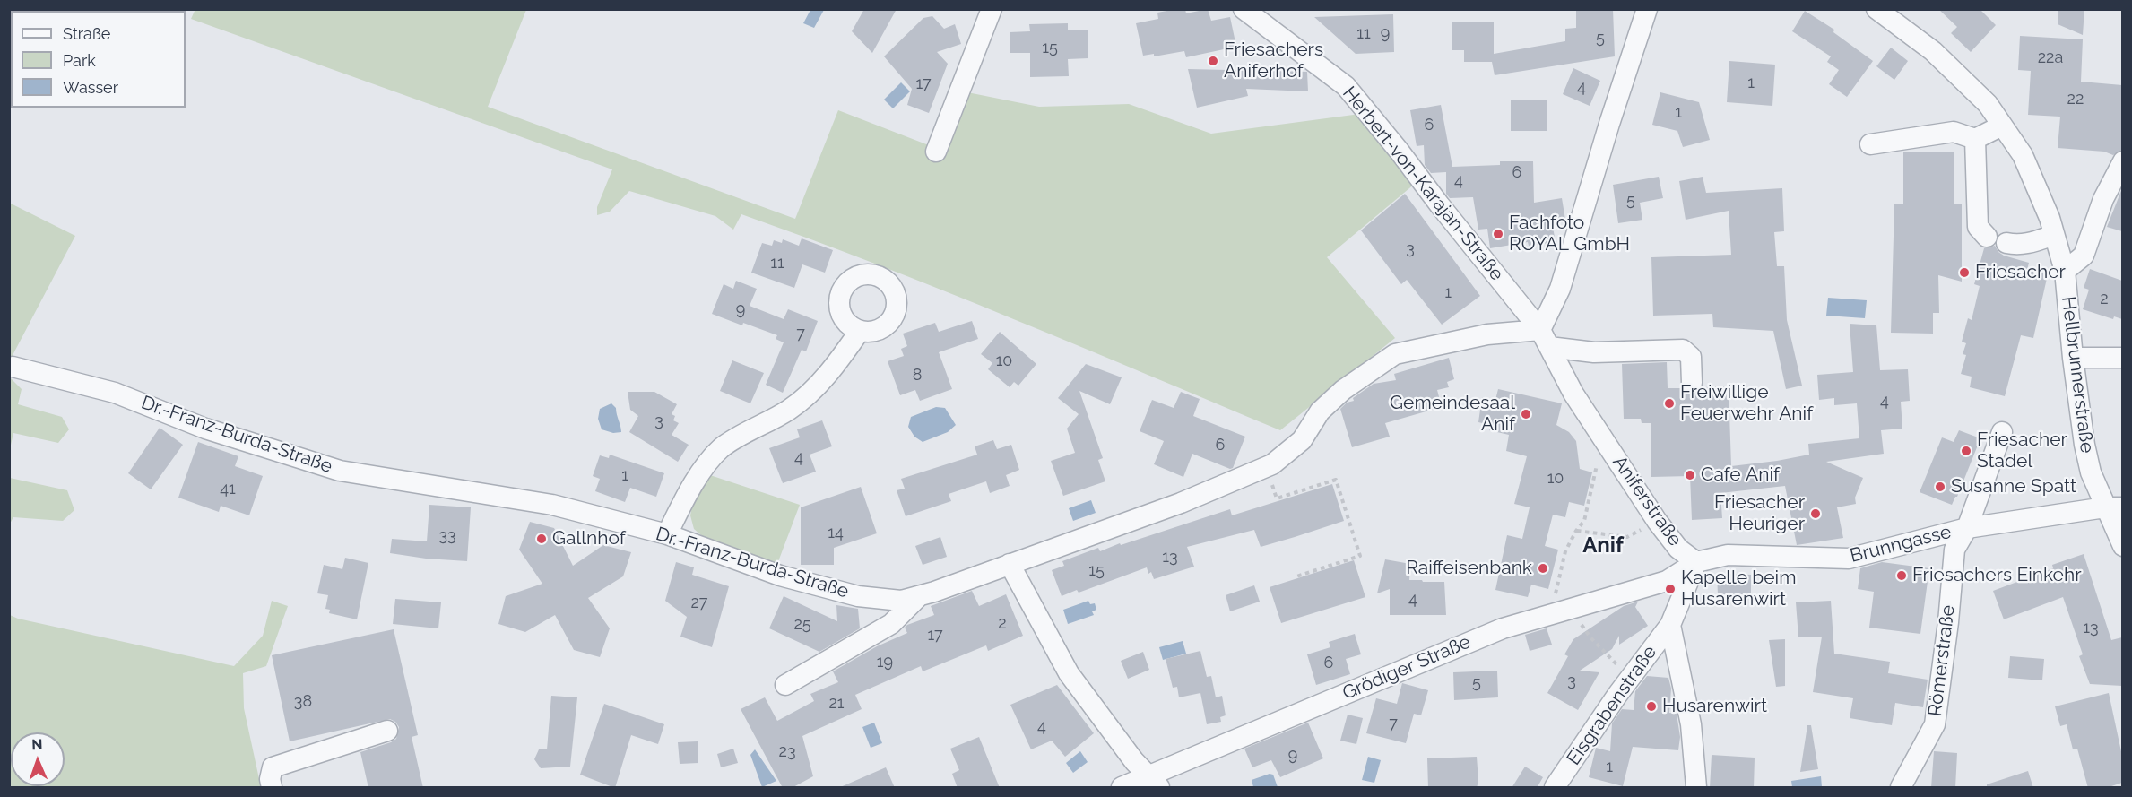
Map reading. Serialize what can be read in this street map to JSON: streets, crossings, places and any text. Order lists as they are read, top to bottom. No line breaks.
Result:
{"streets":{"street":["Herbert-von-Karajan-Straße","Hellbrunnerstraße","Dr.-Franz-Burda-Straße","Aniferstraße","Brunngasse","Römerstraße","Grödiger Straße","Eisgrabenstraße"]},"crossings":[["Herbert-von-Karajan-Straße","Dr.-Franz-Burda-Straße"],["Herbert-von-Karajan-Straße","Aniferstraße"],["Hellbrunnerstraße","Brunngasse"],["Dr.-Franz-Burda-Straße","Aniferstraße"],["Aniferstraße","Brunngasse"],["Aniferstraße","Grödiger Straße"],["Aniferstraße","Eisgrabenstraße"],["Brunngasse","Römerstraße"],["Brunngasse","Grödiger Straße"]],"districts":["Anif"],"places":["Friesachers Aniferhof","Fachfoto ROYAL GmbH","Friesacher","Freiwillige Feuerwehr Anif","Gemeindesaal Anif","Friesacher Stadel","Cafe Anif","Susanne Spatt","Friesacher Heuriger","Gallnhof","Raiffeisenbank","Friesachers Einkehr","Kapelle beim Husarenwirt","Husarenwirt"],"house_numbers":["11","9","5","15","22a","1","17","4","22","1","6","6","4","5","3","11","1","2","9","7","10","8","4","3","6","4","1","10","41","14","33","13","15","4","27","2","25","13","17","19","6","3","5","38","21","7","4","23","9","1"],"legend":["Straße","Park","Wasser"],"north":"top"}
